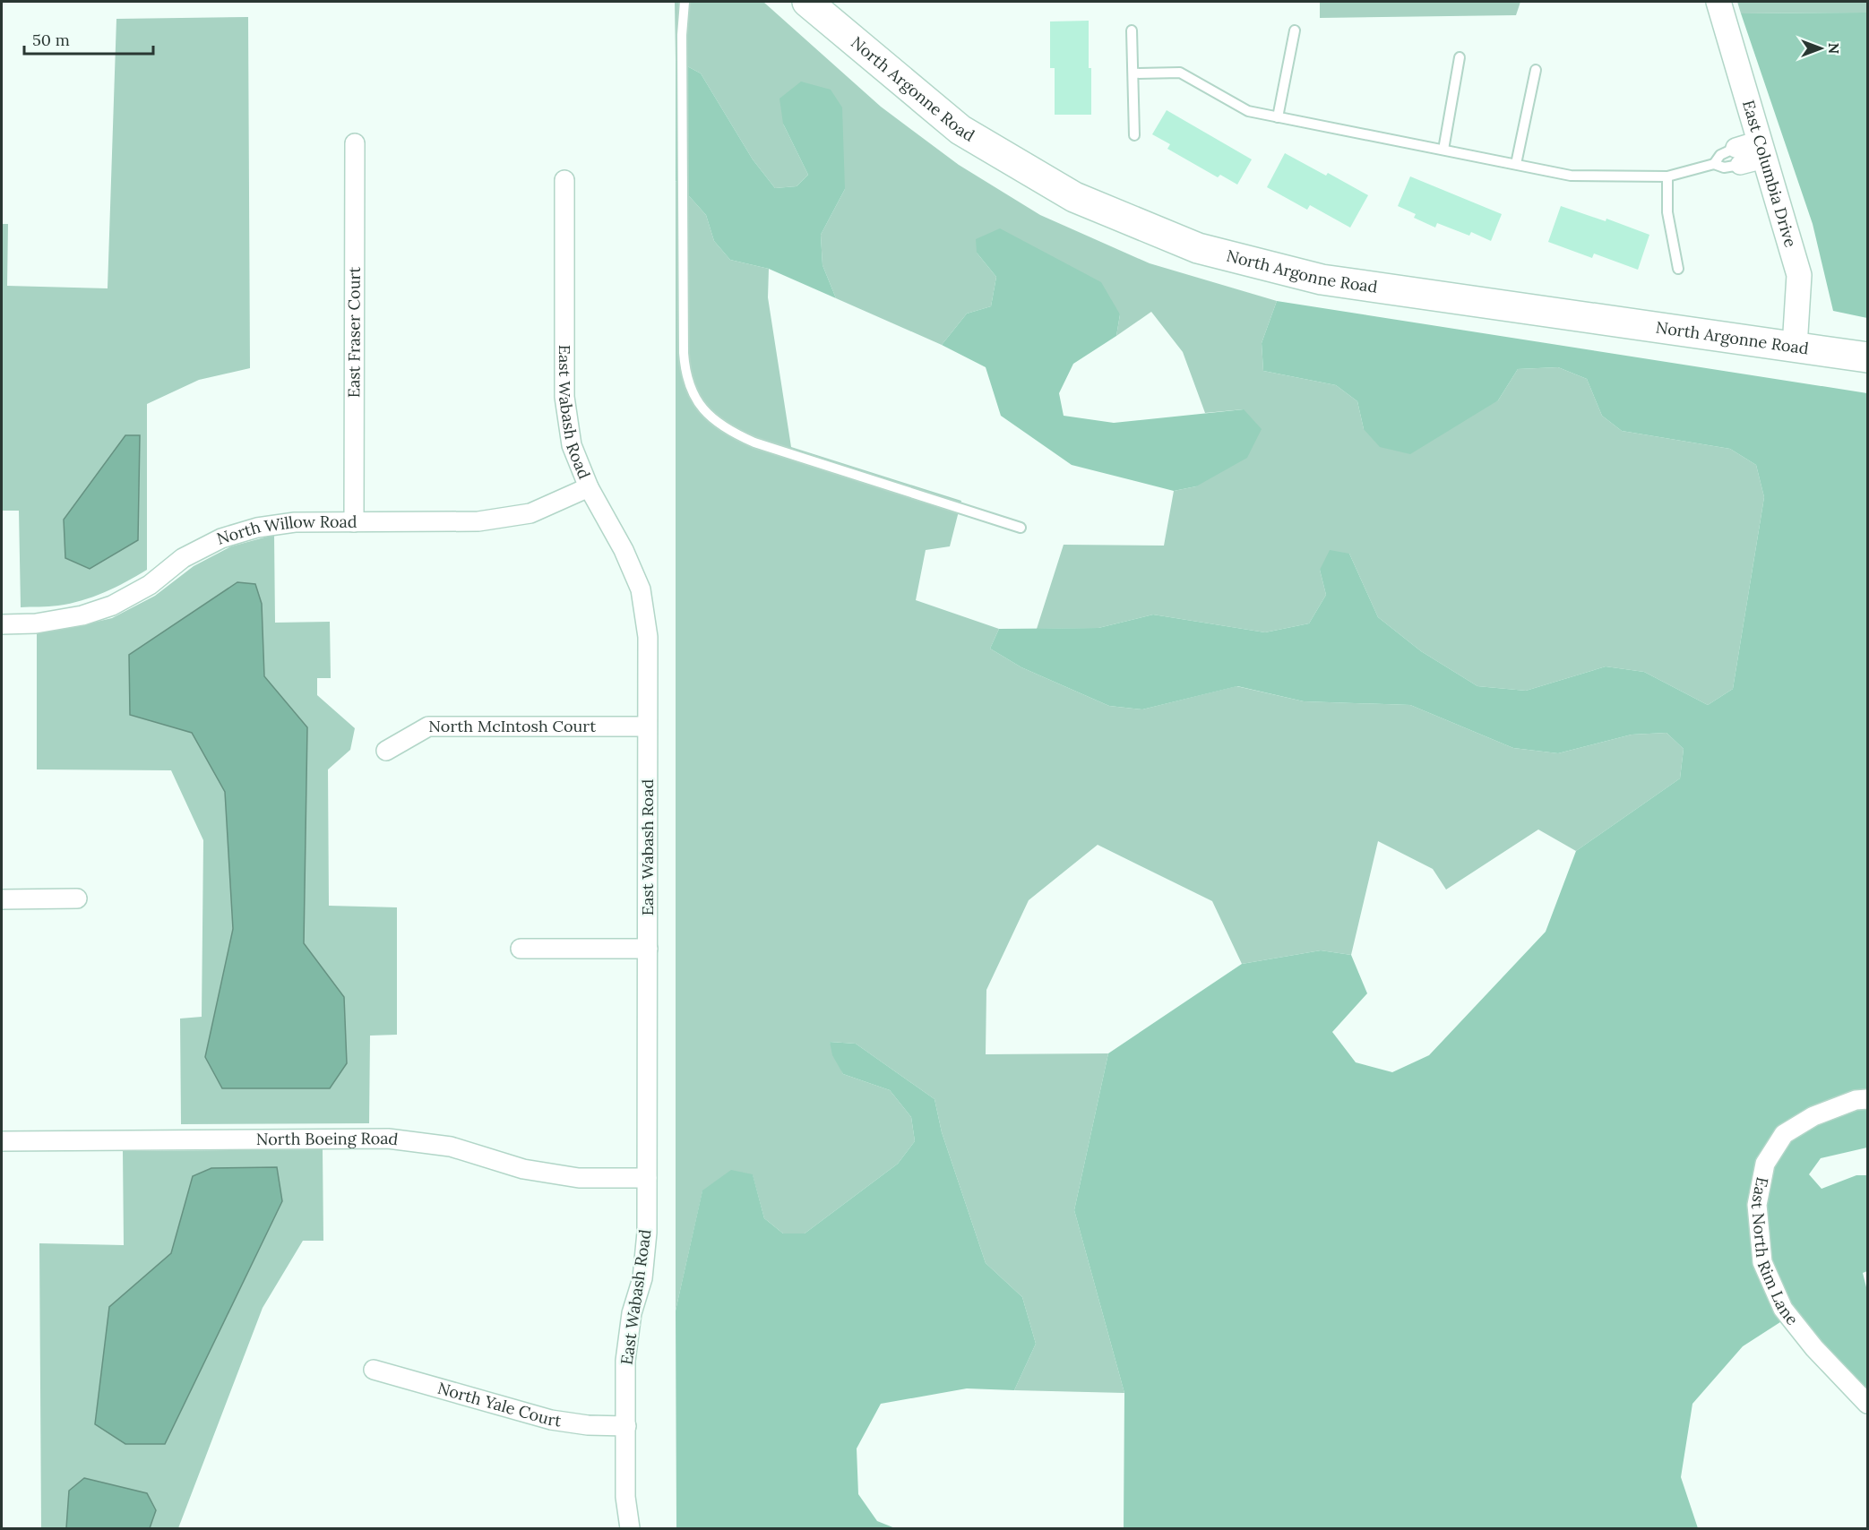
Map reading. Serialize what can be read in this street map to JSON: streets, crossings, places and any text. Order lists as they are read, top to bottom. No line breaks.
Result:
{"streets":{"main road":["North Argonne Road"],"street":["East Columbia Drive","East Fraser Court","East Wabash Road","North Willow Road","North McIntosh Court","North Boeing Road","East North Rim Lane","North Yale Court"]},"crossings":[["North Argonne Road","East Columbia Drive"],["East Fraser Court","North Willow Road"],["East Wabash Road","North Willow Road"],["East Wabash Road","North McIntosh Court"],["East Wabash Road","North Boeing Road"],["East Wabash Road","North Yale Court"]],"scale_bar":"50 m","north":"right"}
